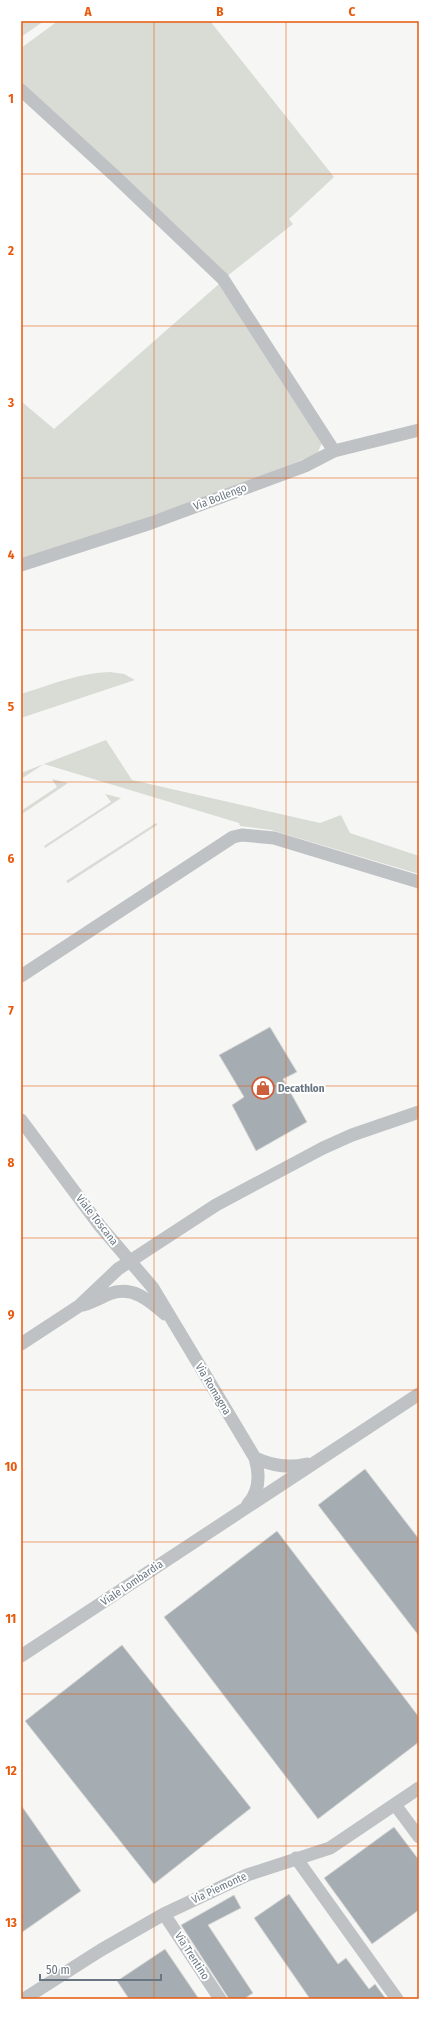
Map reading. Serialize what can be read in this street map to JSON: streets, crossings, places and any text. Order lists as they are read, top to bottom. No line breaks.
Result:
{"streets":{"street":["Via Bollengo","Viale Toscana","Via Romagna","Viale Lombardia","Via Piemonte","Via Trentino"]},"crossings":[["Viale Toscana","Via Romagna"],["Via Romagna","Viale Lombardia"],["Via Piemonte","Via Trentino"]],"places":{"shop":["Decathlon"]},"scale_bar":"50 m","grid":{"columns":["A","B","C"],"rows":["1","2","3","4","5","6","7","8","9","10","11","12","13"]}}
